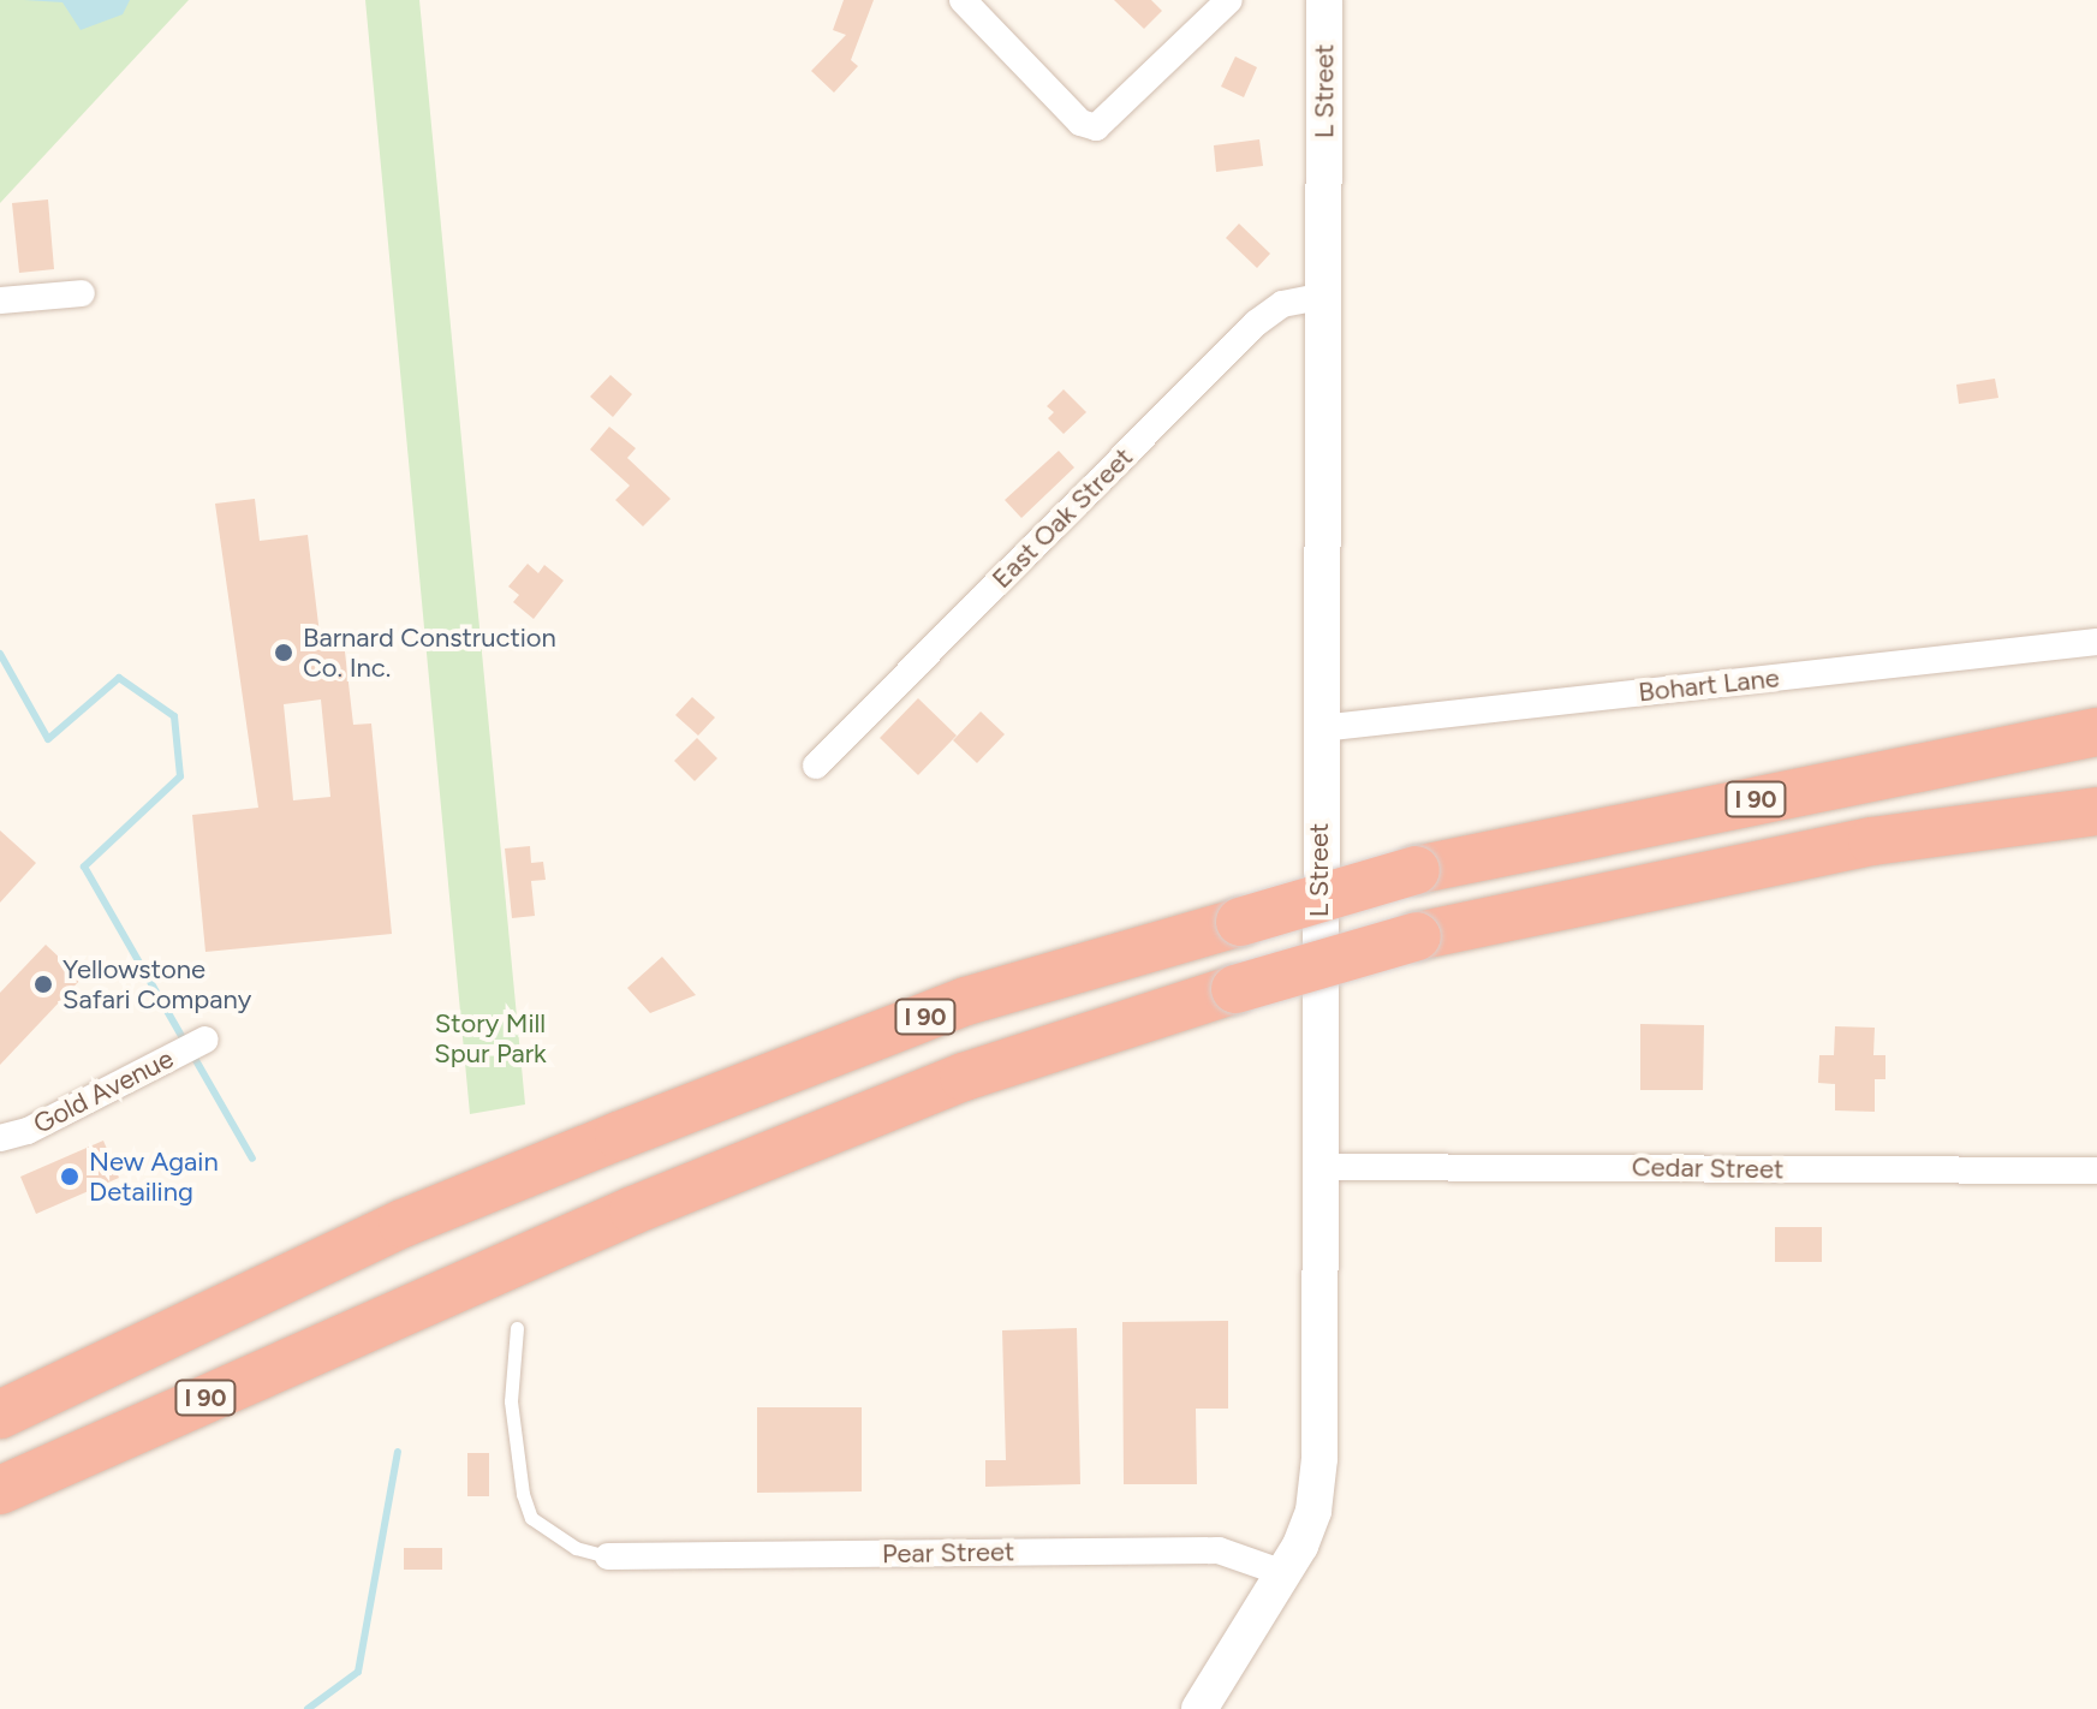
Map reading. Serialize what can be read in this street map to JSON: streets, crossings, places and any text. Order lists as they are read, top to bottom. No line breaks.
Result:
{"streets":{"highway":["I 90"],"street":["L Street","East Oak Street","Bohart Lane","Gold Avenue","Cedar Street","Pear Street"]},"crossings":[["L Street","East Oak Street"],["L Street","Bohart Lane"],["L Street","Cedar Street"],["L Street","Pear Street"]],"parks":["Story Mill Spur Park"],"places":["Barnard Construction Co. Inc.","Yellowstone Safari Company","New Again Detailing"]}
